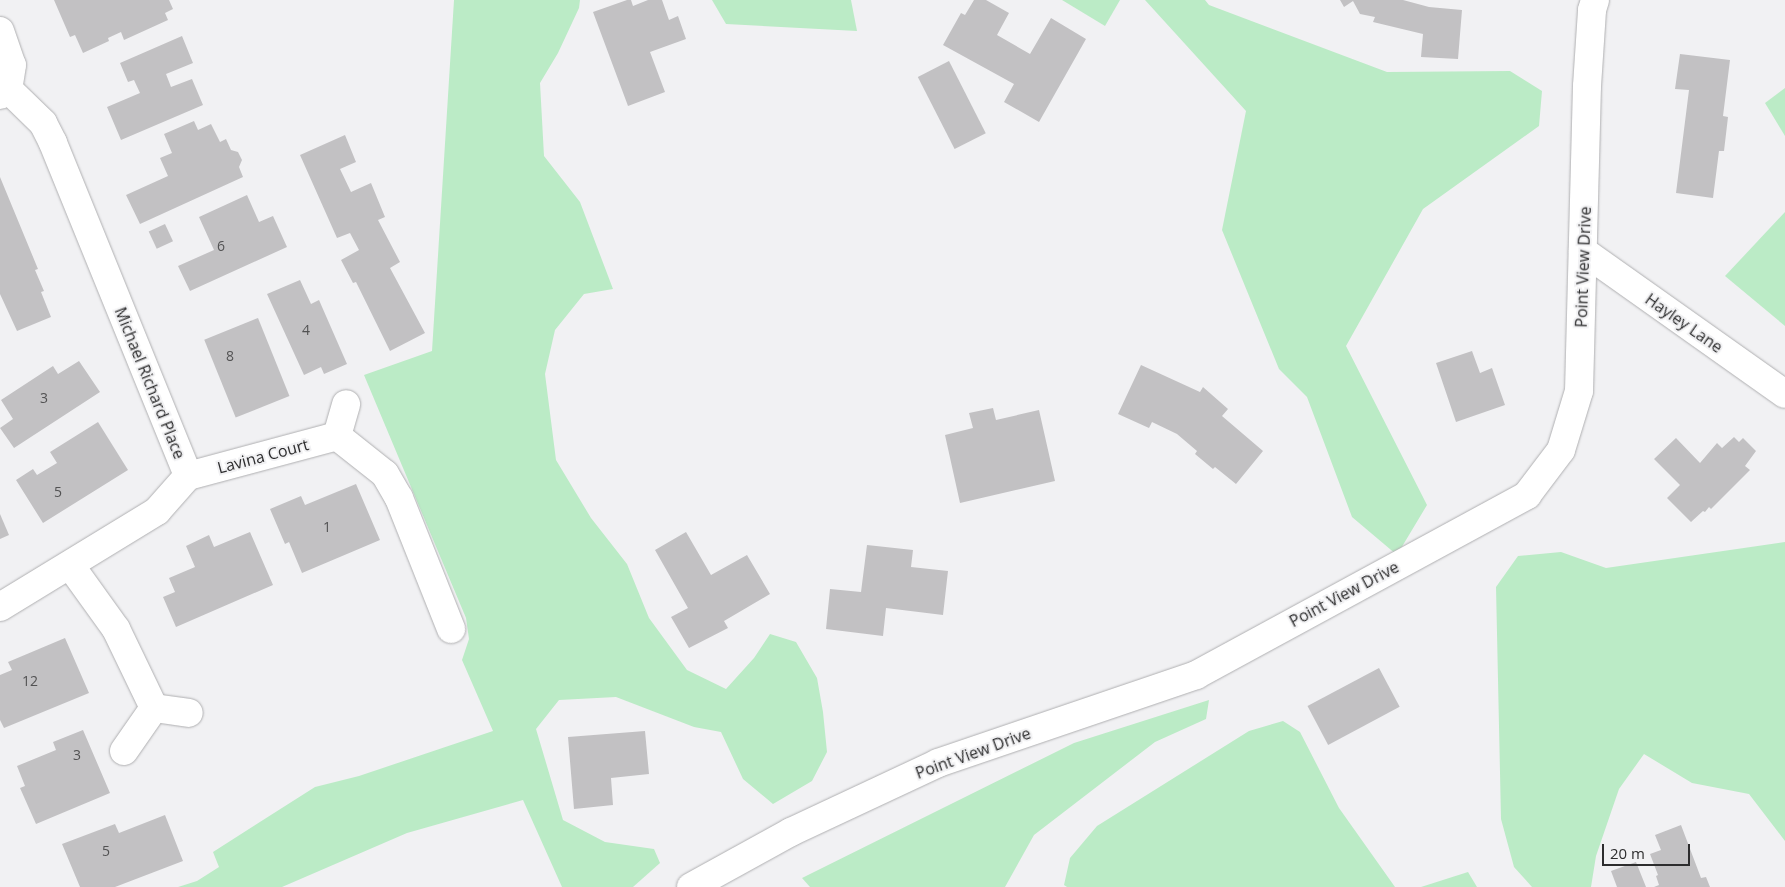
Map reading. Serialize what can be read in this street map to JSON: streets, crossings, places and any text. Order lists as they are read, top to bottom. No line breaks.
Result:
{"streets":{"street":["Point View Drive","Hayley Lane","Michael Richard Place","Lavina Court"]},"crossings":[["Point View Drive","Hayley Lane"],["Michael Richard Place","Lavina Court"]],"house_numbers":["6","4","8","3","5","1","12","3","5"],"scale_bar":"20 m"}
